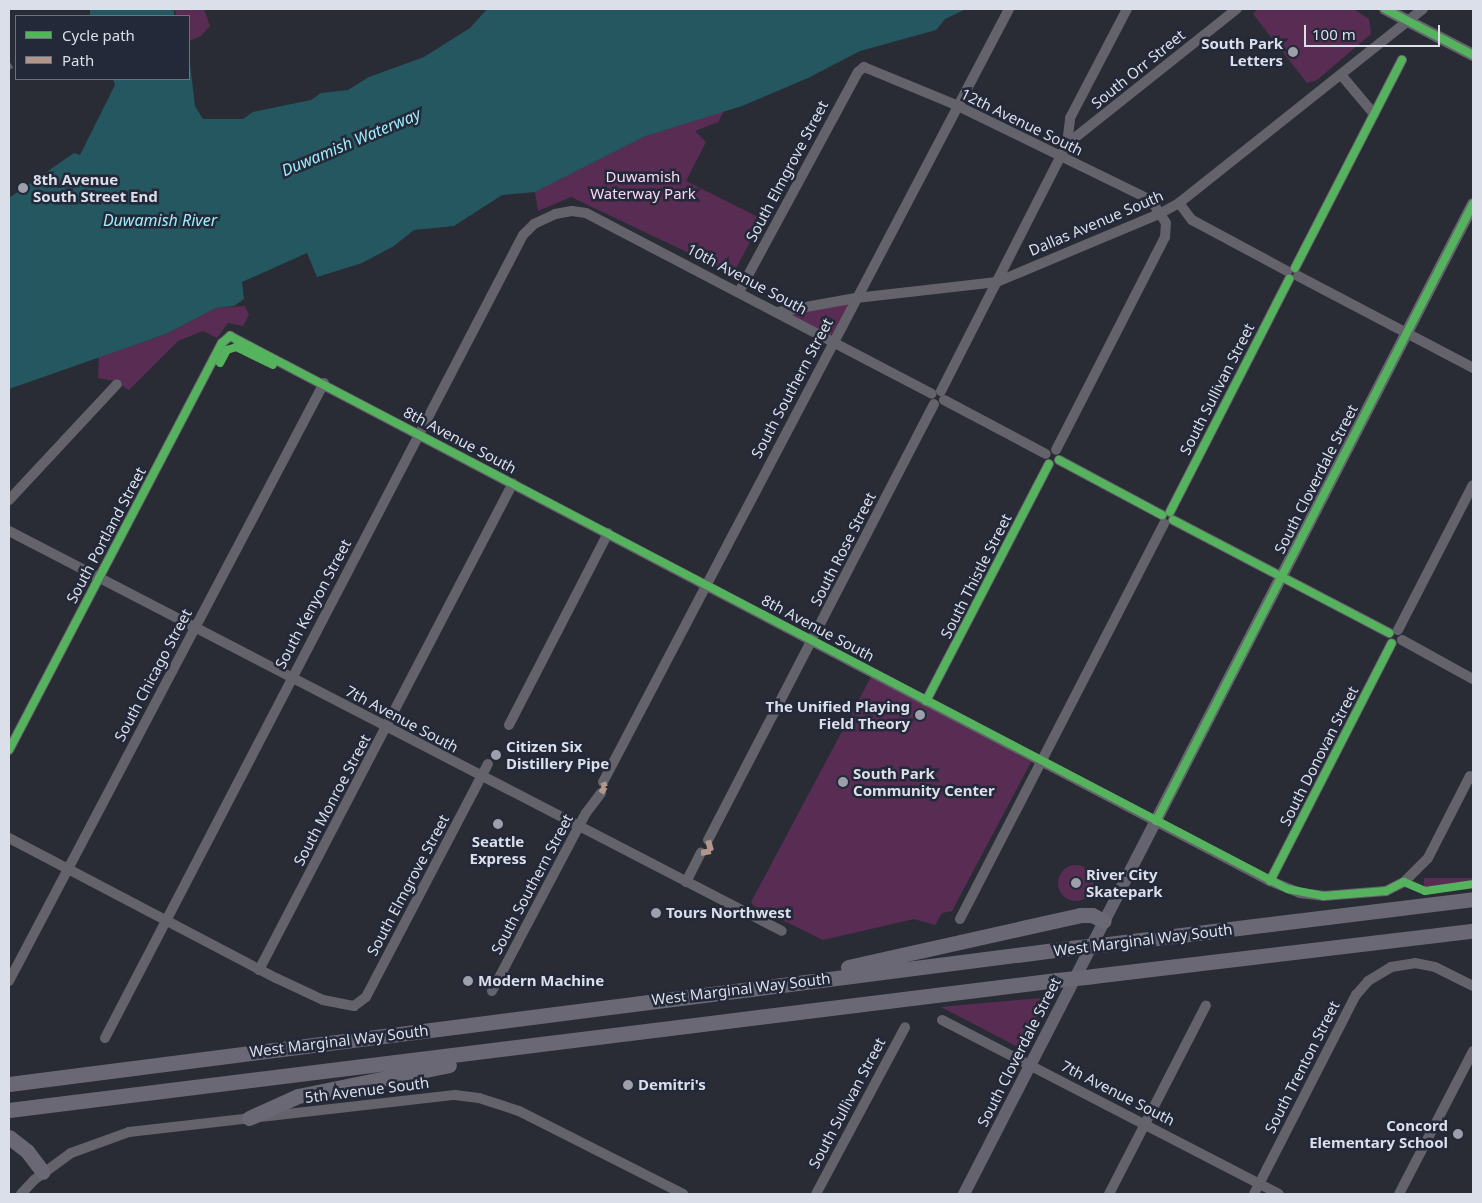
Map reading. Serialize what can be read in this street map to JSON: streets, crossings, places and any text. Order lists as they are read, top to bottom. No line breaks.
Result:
{"streets":{"highway":["West Marginal Way South"],"main road":["South Cloverdale Street"],"street":["South Orr Street","12th Avenue South","South Elmgrove Street","Dallas Avenue South","10th Avenue South","South Southern Street","South Sullivan Street","8th Avenue South","South Portland Street","South Rose Street","South Thistle Street","South Kenyon Street","South Chicago Street","7th Avenue South","South Donovan Street","South Monroe Street","South Trenton Street","5th Avenue South"]},"crossings":[["South Orr Street","12th Avenue South"],["South Orr Street","South Rose Street"],["12th Avenue South","South Elmgrove Street"],["12th Avenue South","Dallas Avenue South"],["12th Avenue South","South Southern Street"],["12th Avenue South","South Rose Street"],["12th Avenue South","South Thistle Street"],["South Elmgrove Street","10th Avenue South"],["South Elmgrove Street","7th Avenue South"],["South Elmgrove Street","South Monroe Street"],["Dallas Avenue South","10th Avenue South"],["Dallas Avenue South","South Southern Street"],["Dallas Avenue South","South Rose Street"],["Dallas Avenue South","South Thistle Street"],["10th Avenue South","South Southern Street"],["10th Avenue South","South Sullivan Street"],["10th Avenue South","South Cloverdale Street"],["10th Avenue South","South Rose Street"],["10th Avenue South","South Thistle Street"],["10th Avenue South","South Kenyon Street"],["10th Avenue South","South Donovan Street"],["South Southern Street","8th Avenue South"],["South Southern Street","7th Avenue South"],["South Sullivan Street","8th Avenue South"],["8th Avenue South","South Cloverdale Street"],["8th Avenue South","South Portland Street"],["8th Avenue South","South Rose Street"],["8th Avenue South","South Thistle Street"],["8th Avenue South","South Kenyon Street"],["8th Avenue South","South Chicago Street"],["8th Avenue South","South Donovan Street"],["8th Avenue South","South Monroe Street"],["South Cloverdale Street","7th Avenue South"],["South Portland Street","7th Avenue South"],["South Kenyon Street","7th Avenue South"],["South Chicago Street","7th Avenue South"],["7th Avenue South","South Monroe Street"],["7th Avenue South","South Trenton Street"]],"water":["Duwamish Waterway","Duwamish River"],"parks":["Duwamish Waterway Park"],"places":["South Park Letters","8th Avenue South Street End","The Unified Playing Field Theory","Citizen Six Distillery Pipe","South Park Community Center","Seattle Express","River City Skatepark","Tours Northwest","Modern Machine","Demitri's","Concord Elementary School"],"legend":["Cycle path","Path"],"scale_bar":"100 m"}
